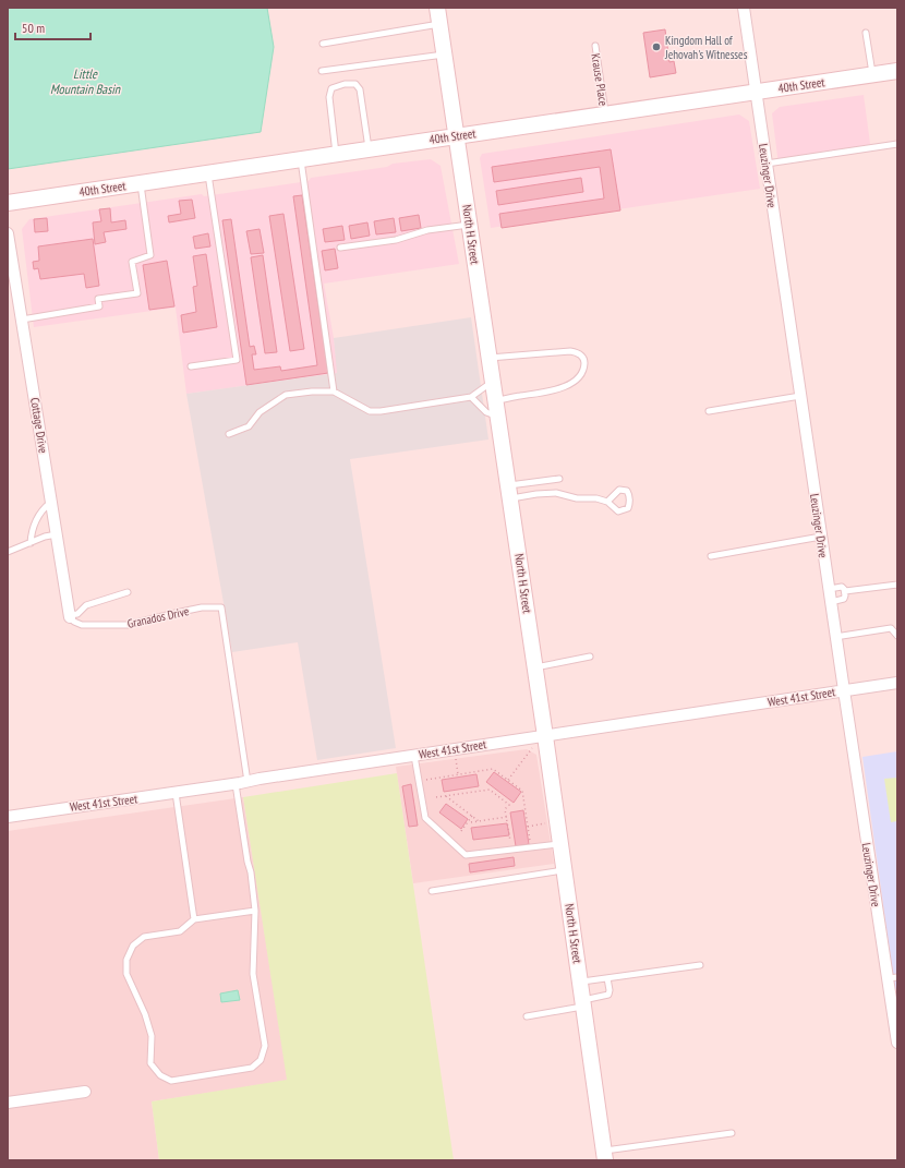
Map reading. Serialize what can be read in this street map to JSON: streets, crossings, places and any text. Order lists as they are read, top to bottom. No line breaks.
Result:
{"streets":{"street":["40th Street","Leuzinger Drive","North H Street","Cottage Drive","West 41st Street"],"lane":["Krause Place","Granados Drive"]},"crossings":[["Krause Place","40th Street"],["40th Street","Leuzinger Drive"],["40th Street","North H Street"],["Leuzinger Drive","West 41st Street"],["North H Street","West 41st Street"],["Cottage Drive","Granados Drive"],["Granados Drive","West 41st Street"]],"water":["Little Mountain Basin"],"places":["Kingdom Hall of Jehovah's Witnesses"],"scale_bar":"50 m"}
